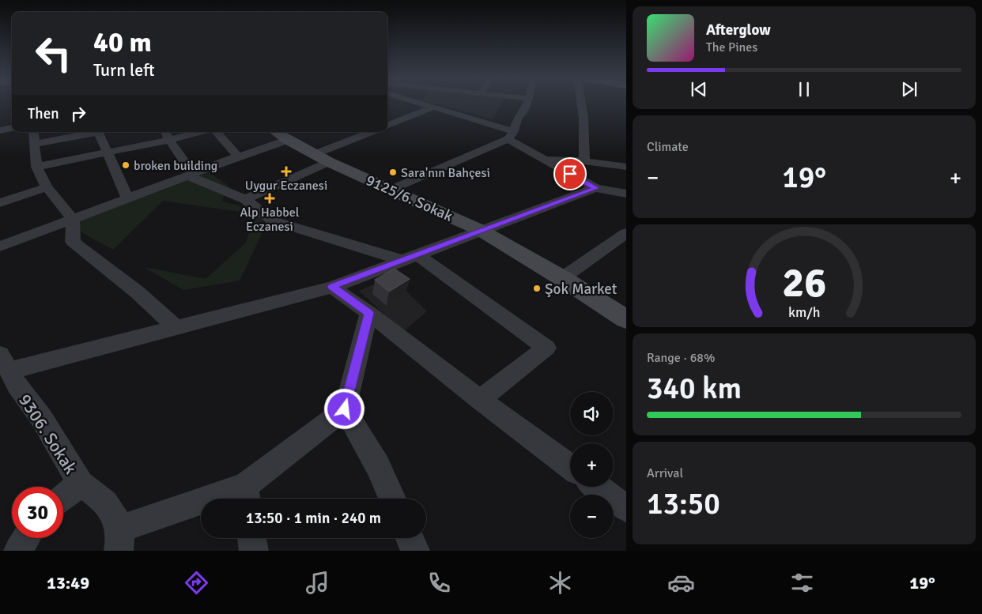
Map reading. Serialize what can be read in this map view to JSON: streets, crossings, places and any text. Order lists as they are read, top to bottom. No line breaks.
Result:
{"streets":{"main road":["9125/6. Sokak"],"street":["9306. Sokak"]},"places":{"other":["broken building","Sara'nın Bahçesi","Şok Market"],"health":["Uygur Eczanesi","Alp Habbel Eczanesi"]},"page":{"turn":["40 m","Turn left"],"song":["Afterglow","The Pines"],"then":"Then","tile":["Climate",["Range · 68%","340 km"],["Arrival","13:50"]],"heat":["−","19°","+"],"map_buttons":["+","−"],"limit":"30","trip":"13:50 · 1 min · 240 m","tabs":["13:49","19°"],"gauge":["26","km/h"]}}
